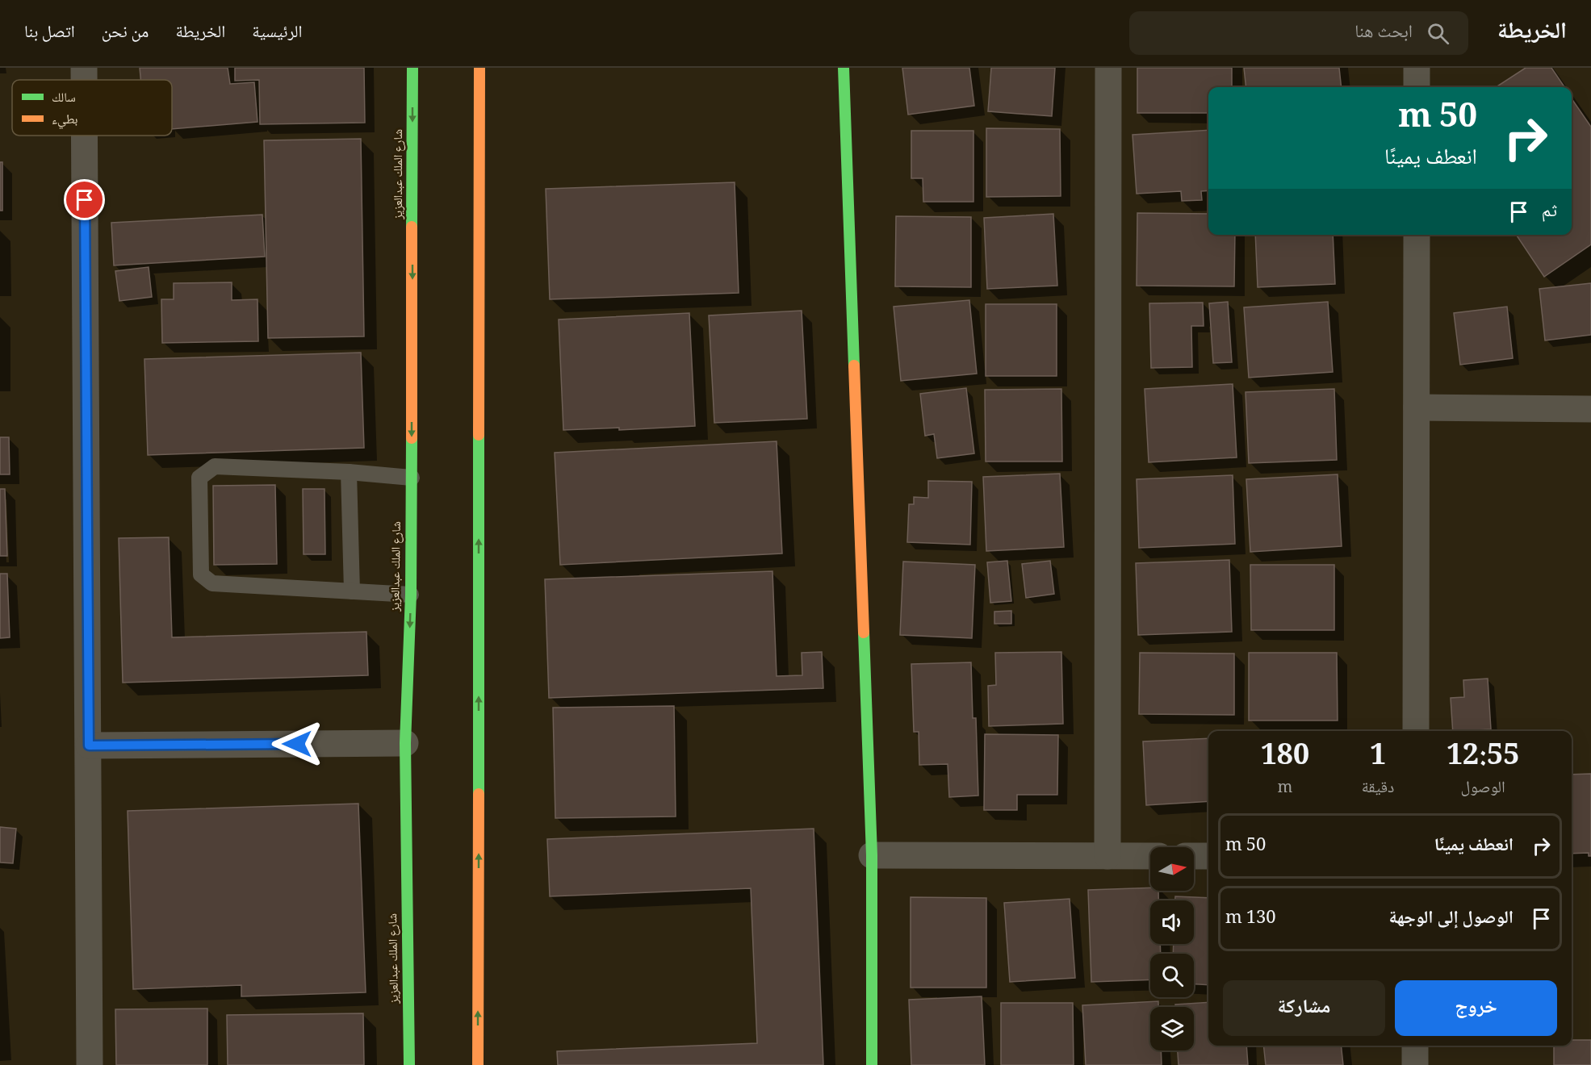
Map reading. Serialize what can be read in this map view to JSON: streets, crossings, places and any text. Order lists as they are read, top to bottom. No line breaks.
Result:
{"streets":{"street":["شارع الملك عبدالعزيز"]},"legend":["سالك","بطيء"],"north":"right","page":{"header":"الخريطة","search":"ابحث هنا","nav":["الرئيسية","الخريطة","من نحن","اتصل بنا"],"turn":["50 m","انعطف يمينًا"],"then":"ثم","eta":["12:55","الوصول","1","دقيقة","180","m"],"list":[{"name":"انعطف يمينًا","value":"50 m"},{"name":"الوصول إلى الوجهة","value":"130 m"}],"buttons":["خروج","مشاركة"]}}
